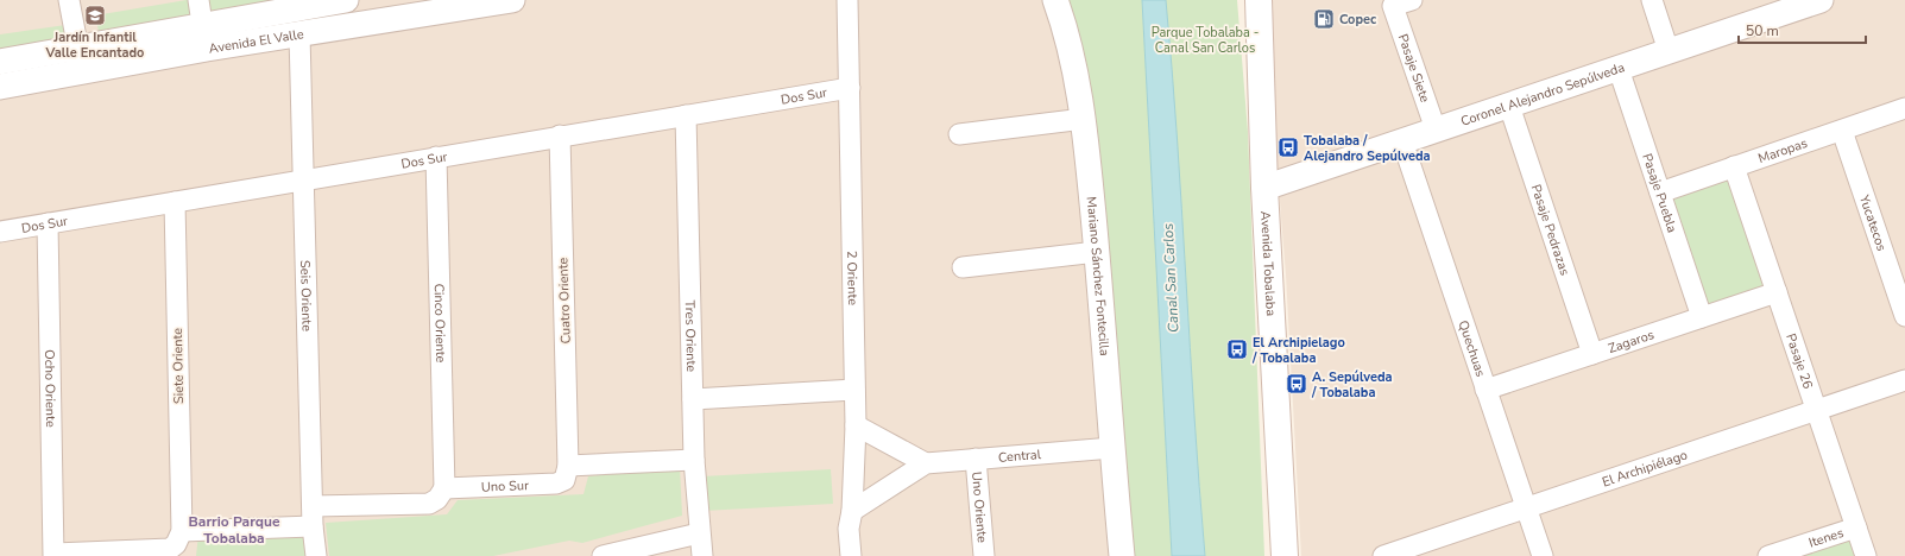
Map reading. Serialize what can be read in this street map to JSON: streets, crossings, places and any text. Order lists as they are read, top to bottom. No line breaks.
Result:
{"streets":{"main road":["Avenida Tobalaba"],"street":["Avenida El Valle","Pasaje Siete","Coronel Alejandro Sepúlveda","Dos Sur","Maropas","Pasaje Puebla","Yucatecos","Pasaje Pedrazas","Mariano Sánchez Fontecilla","2 Oriente","Seis Oriente","Cuatro Oriente","Cinco Oriente","Tres Oriente","Zagaros","Quechuas","Pasaje 26","Siete Oriente","Ocho Oriente","Central","El Archipiélago","Uno Sur","Uno Oriente","Itenes"]},"crossings":[["Avenida El Valle","Seis Oriente"],["Pasaje Siete","Coronel Alejandro Sepúlveda"],["Coronel Alejandro Sepúlveda","Pasaje Puebla"],["Coronel Alejandro Sepúlveda","Pasaje Pedrazas"],["Coronel Alejandro Sepúlveda","Avenida Tobalaba"],["Coronel Alejandro Sepúlveda","Quechuas"],["Dos Sur","2 Oriente"],["Dos Sur","Seis Oriente"],["Dos Sur","Cuatro Oriente"],["Dos Sur","Cinco Oriente"],["Dos Sur","Tres Oriente"],["Dos Sur","Siete Oriente"],["Dos Sur","Ocho Oriente"],["Maropas","Pasaje Puebla"],["Maropas","Yucatecos"],["Maropas","Pasaje 26"],["Pasaje Puebla","Zagaros"],["Pasaje Pedrazas","Zagaros"],["Mariano Sánchez Fontecilla","Central"],["2 Oriente","Central"],["Cuatro Oriente","Uno Sur"],["Cinco Oriente","Uno Sur"],["Zagaros","Quechuas"],["Zagaros","Pasaje 26"],["Quechuas","El Archipiélago"],["Pasaje 26","El Archipiélago"],["Pasaje 26","Itenes"],["Central","Uno Oriente"]],"districts":["Barrio Parque Tobalaba"],"water":["Canal San Carlos"],"parks":["Parque Tobalaba - Canal San Carlos"],"places":{"school or university":["Jardín Infantil Valle Encantado"],"fuel station":["Copec"],"bus stop":["Tobalaba / Alejandro Sepúlveda","El Archipielago / Tobalaba","A. Sepúlveda / Tobalaba"]},"scale_bar":"50 m"}
